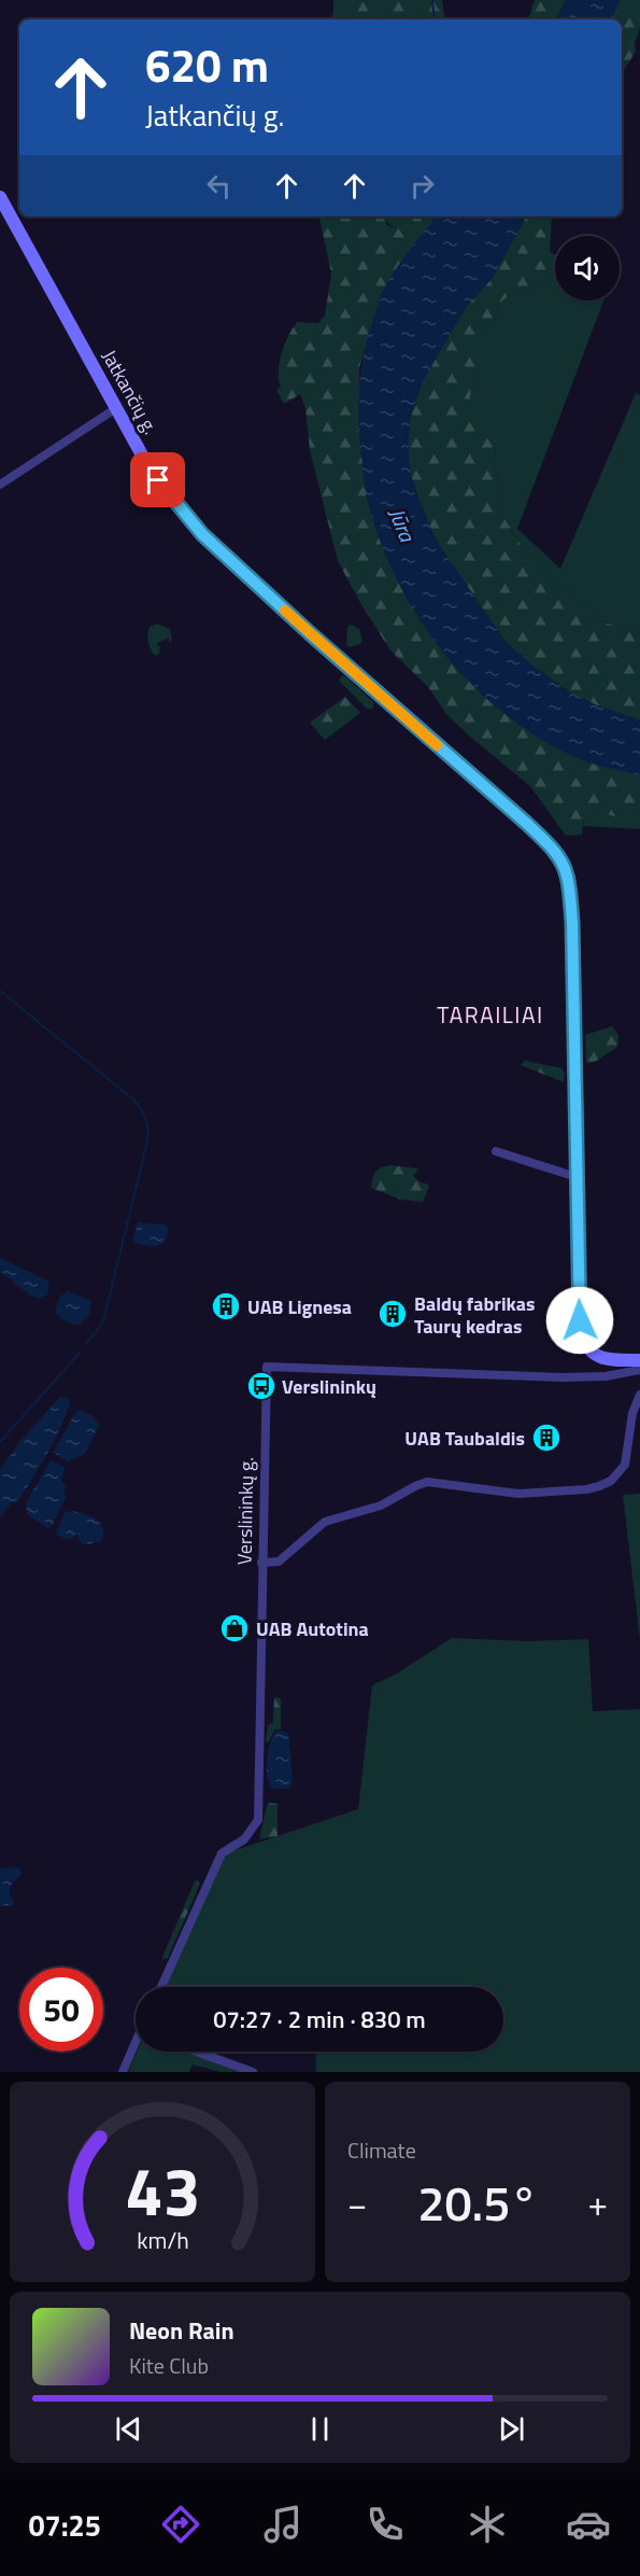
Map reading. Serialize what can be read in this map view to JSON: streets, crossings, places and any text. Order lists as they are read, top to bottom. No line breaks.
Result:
{"streets":{"main road":["Jatkančių g."],"street":["Verslininkų g."]},"districts":["TARAILIAI"],"water":["Jūra"],"places":{"building":["UAB Lignesa","Baldų fabrikas Taurų kedras","UAB Taubaldis"],"bus stop":["Verslininkų"],"shop":["UAB Autotina"]},"page":{"turn":["620 m","Jatkančių g."],"limit":"50","trip":"07:27 · 2 min · 830 m","tile":"Climate","heat":["−","20.5°","+"],"song":["Neon Rain","Kite Club"],"tabs":"07:25","gauge":["43","km/h"]}}
